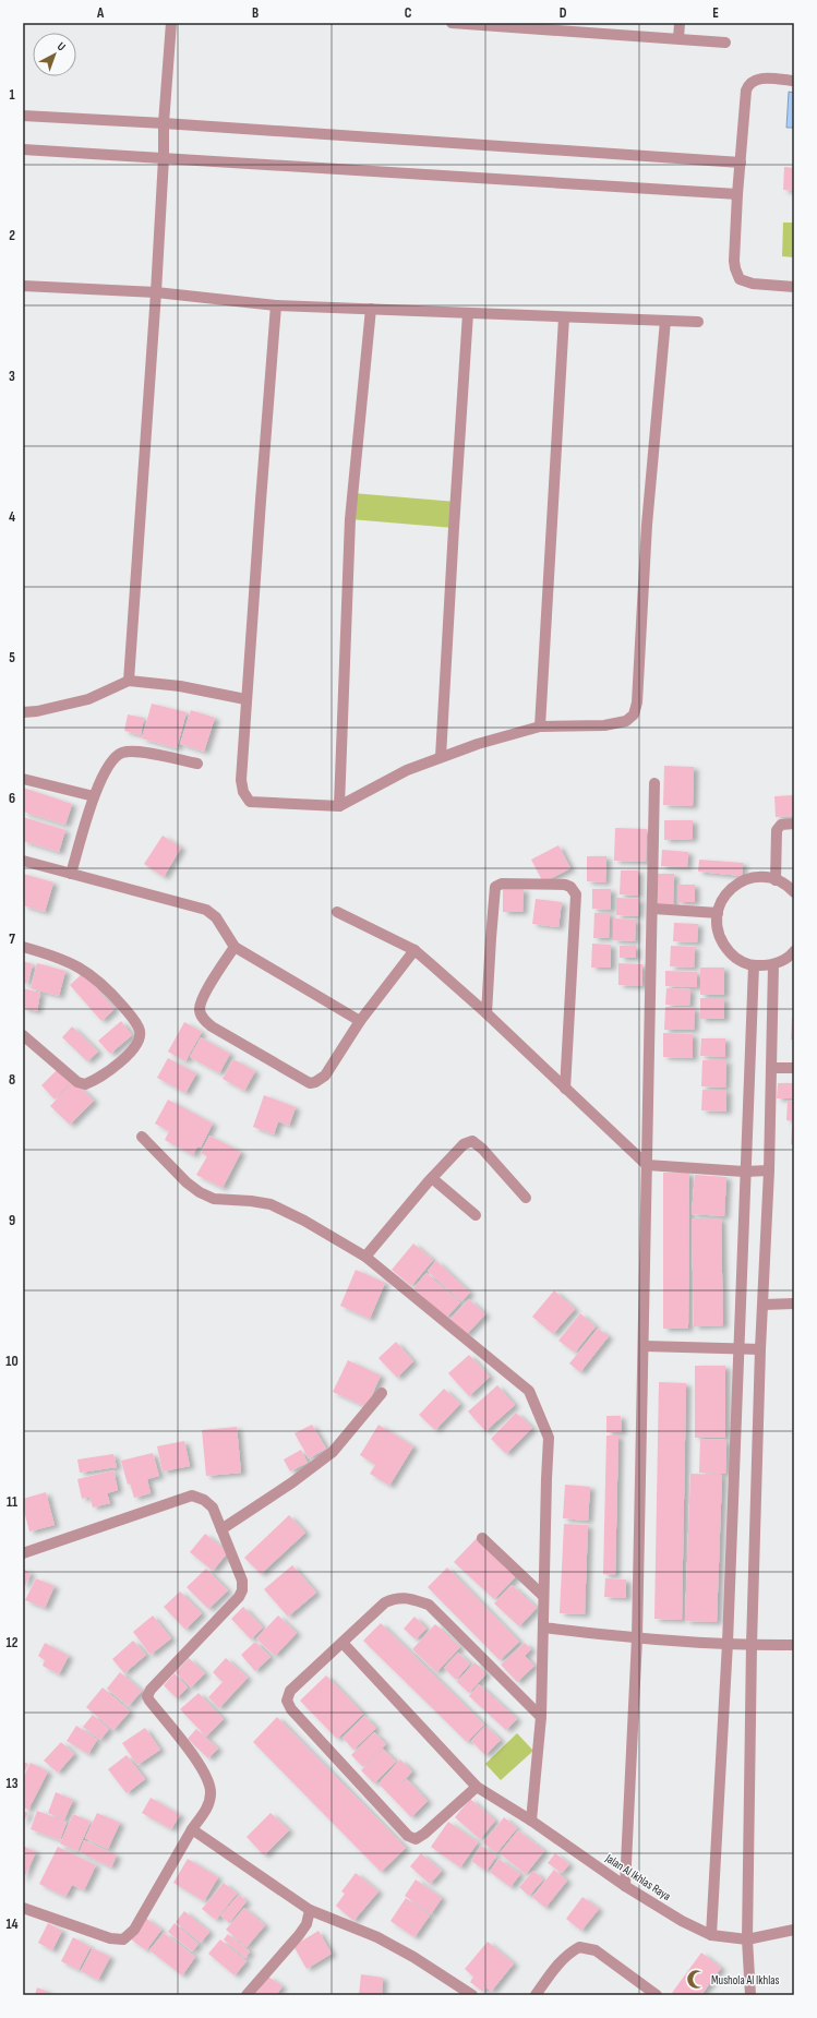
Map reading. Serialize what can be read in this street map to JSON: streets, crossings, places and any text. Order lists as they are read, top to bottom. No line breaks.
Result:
{"streets":{"street":["Jalan Al Ikhlas Raya"]},"places":{"mosque":["Mushola Al Ikhlas"]},"north":"top right","grid":{"columns":["A","B","C","D","E"],"rows":["1","2","3","4","5","6","7","8","9","10","11","12","13","14"]}}
